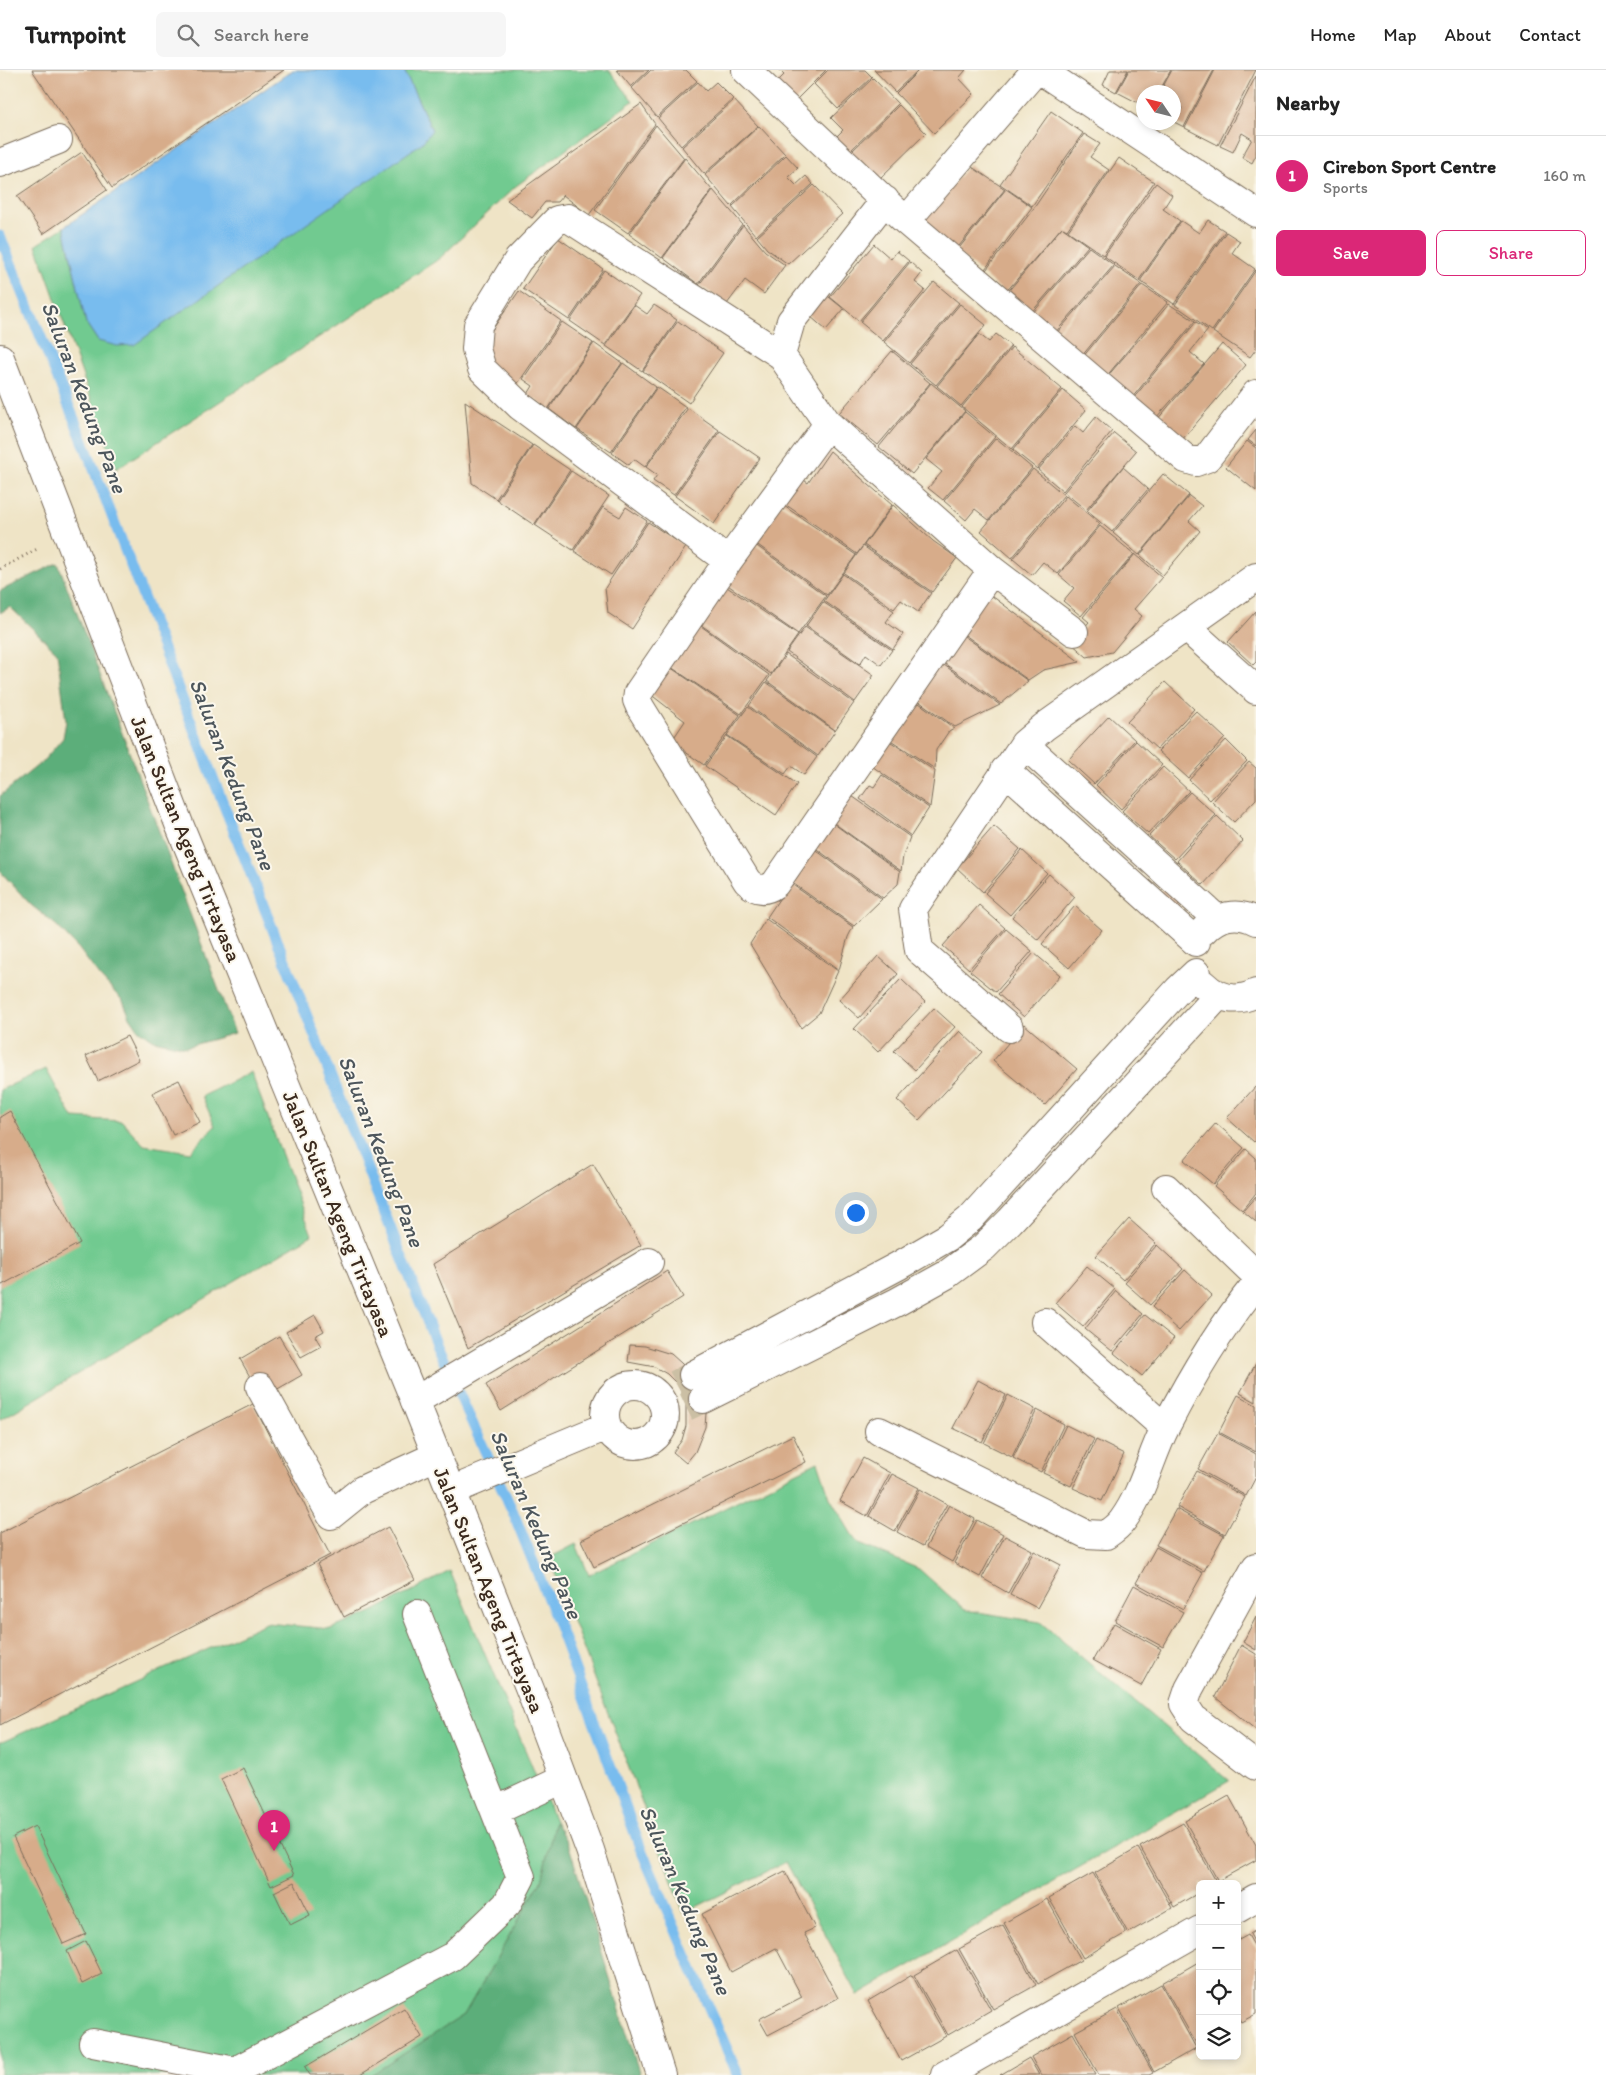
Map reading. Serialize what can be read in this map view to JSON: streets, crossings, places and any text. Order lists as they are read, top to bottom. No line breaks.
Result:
{"streets":{"street":["Jalan Sultan Ageng Tirtayasa"]},"water":["Saluran Kedung Pane"],"north":"top left","page":{"header":"Turnpoint","search":"Search here","nav":["Home","Map","About","Contact"],"heading":"Nearby","list":[{"mark":"1","name":"Cirebon Sport Centre","note":"Sports","value":"160 m"}],"buttons":["Save","Share"],"pins":"1","map_buttons":["+","−"]}}
